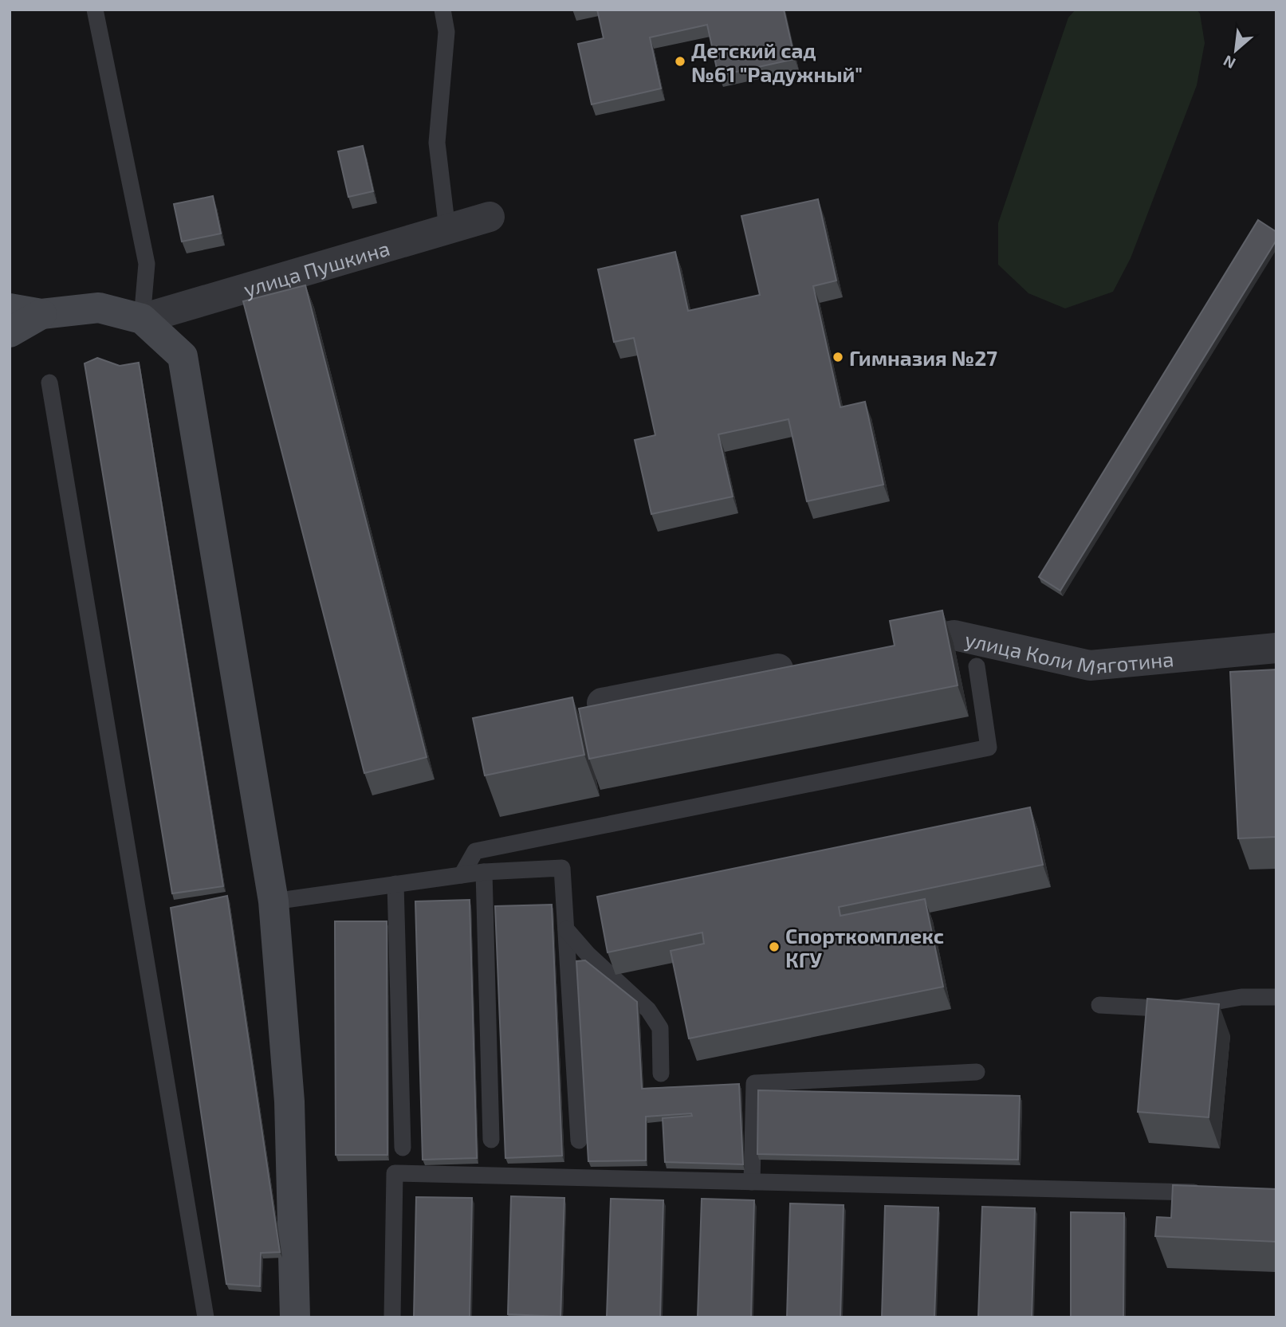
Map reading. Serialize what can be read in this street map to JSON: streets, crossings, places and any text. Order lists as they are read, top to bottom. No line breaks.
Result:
{"streets":{"street":["улица Пушкина","улица Коли Мяготина"]},"places":["Детский сад №61 \"Радужный\"","Гимназия №27","Спорткомплекс КГУ"],"north":"bottom left"}
